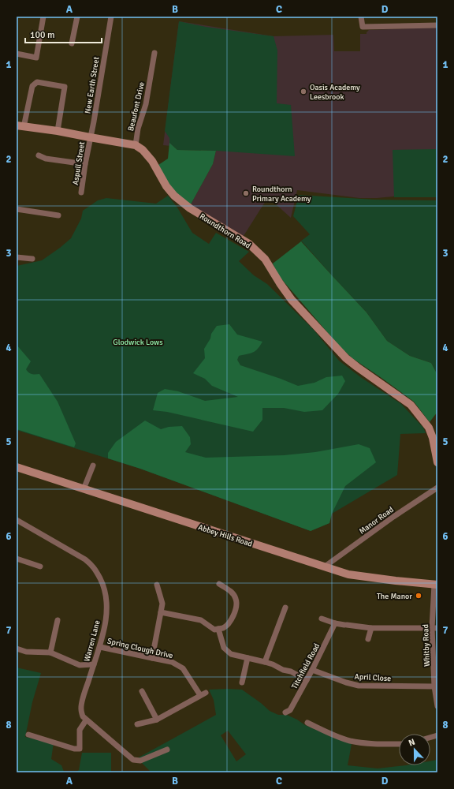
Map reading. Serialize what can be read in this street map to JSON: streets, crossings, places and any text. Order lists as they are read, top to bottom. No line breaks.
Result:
{"streets":{"street":["New Earth Street","Beaufont Drive","Aspull Street","Roundthorn Road","Manor Road","Abbey Hills Road","Warren Lane","Whitby Road","Spring Clough Drive","Titchfield Road","April Close"]},"crossings":[["New Earth Street","Aspull Street"],["Beaufont Drive","Roundthorn Road"],["Manor Road","Abbey Hills Road"],["Abbey Hills Road","Whitby Road"],["Warren Lane","Spring Clough Drive"],["Whitby Road","April Close"],["Titchfield Road","April Close"]],"parks":["Glodwick Lows"],"places":["Oasis Academy Leesbrook","Roundthorn Primary Academy","The Manor"],"scale_bar":"100 m","north":"top","grid":{"columns":["A","B","C","D"],"rows":["1","2","3","4","5","6","7","8"]}}
